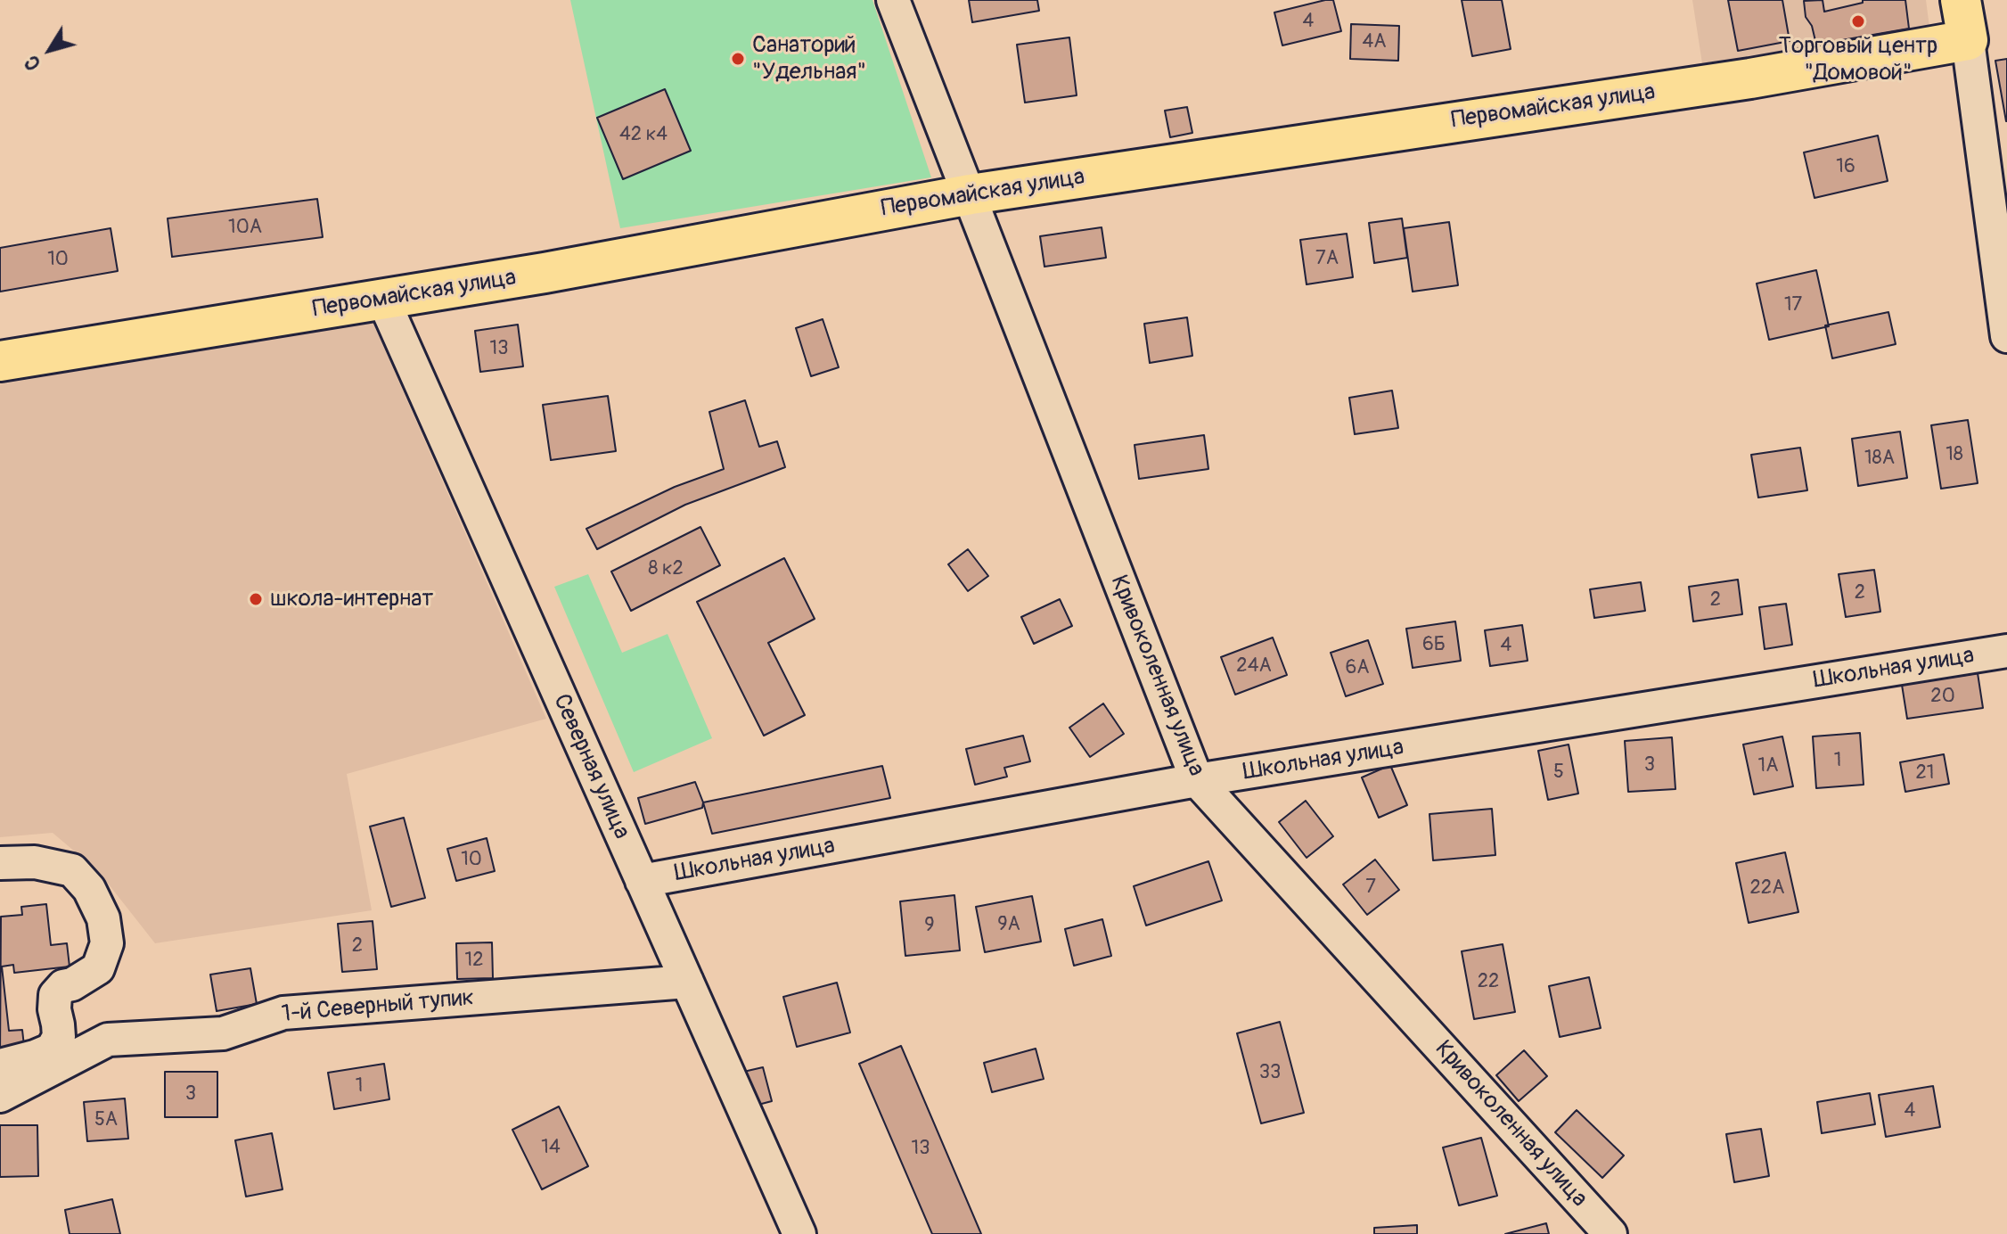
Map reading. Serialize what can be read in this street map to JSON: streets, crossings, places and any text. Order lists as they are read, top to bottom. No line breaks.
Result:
{"streets":{"main road":["Первомайская улица"],"street":["Школьная улица","Кривоколенная улица","Северная улица","1-й Северный тупик"]},"crossings":[["Первомайская улица","Кривоколенная улица"],["Первомайская улица","Северная улица"],["Школьная улица","Кривоколенная улица"],["Школьная улица","Северная улица"],["Северная улица","1-й Северный тупик"]],"places":["Торговый центр \"Домовой\"","Санаторий \"Удельная\"","школа-интернат"],"house_numbers":["4","4А","42 к4","16","10А","7А","10","17","13","18","18А","8 к2","2","2","6Б","4","24А","6А","20","1","3","1А","5","21","10","7","22А","9А","9","2","12","22","33","1","3","4","5А","14","13"],"north":"bottom left"}
